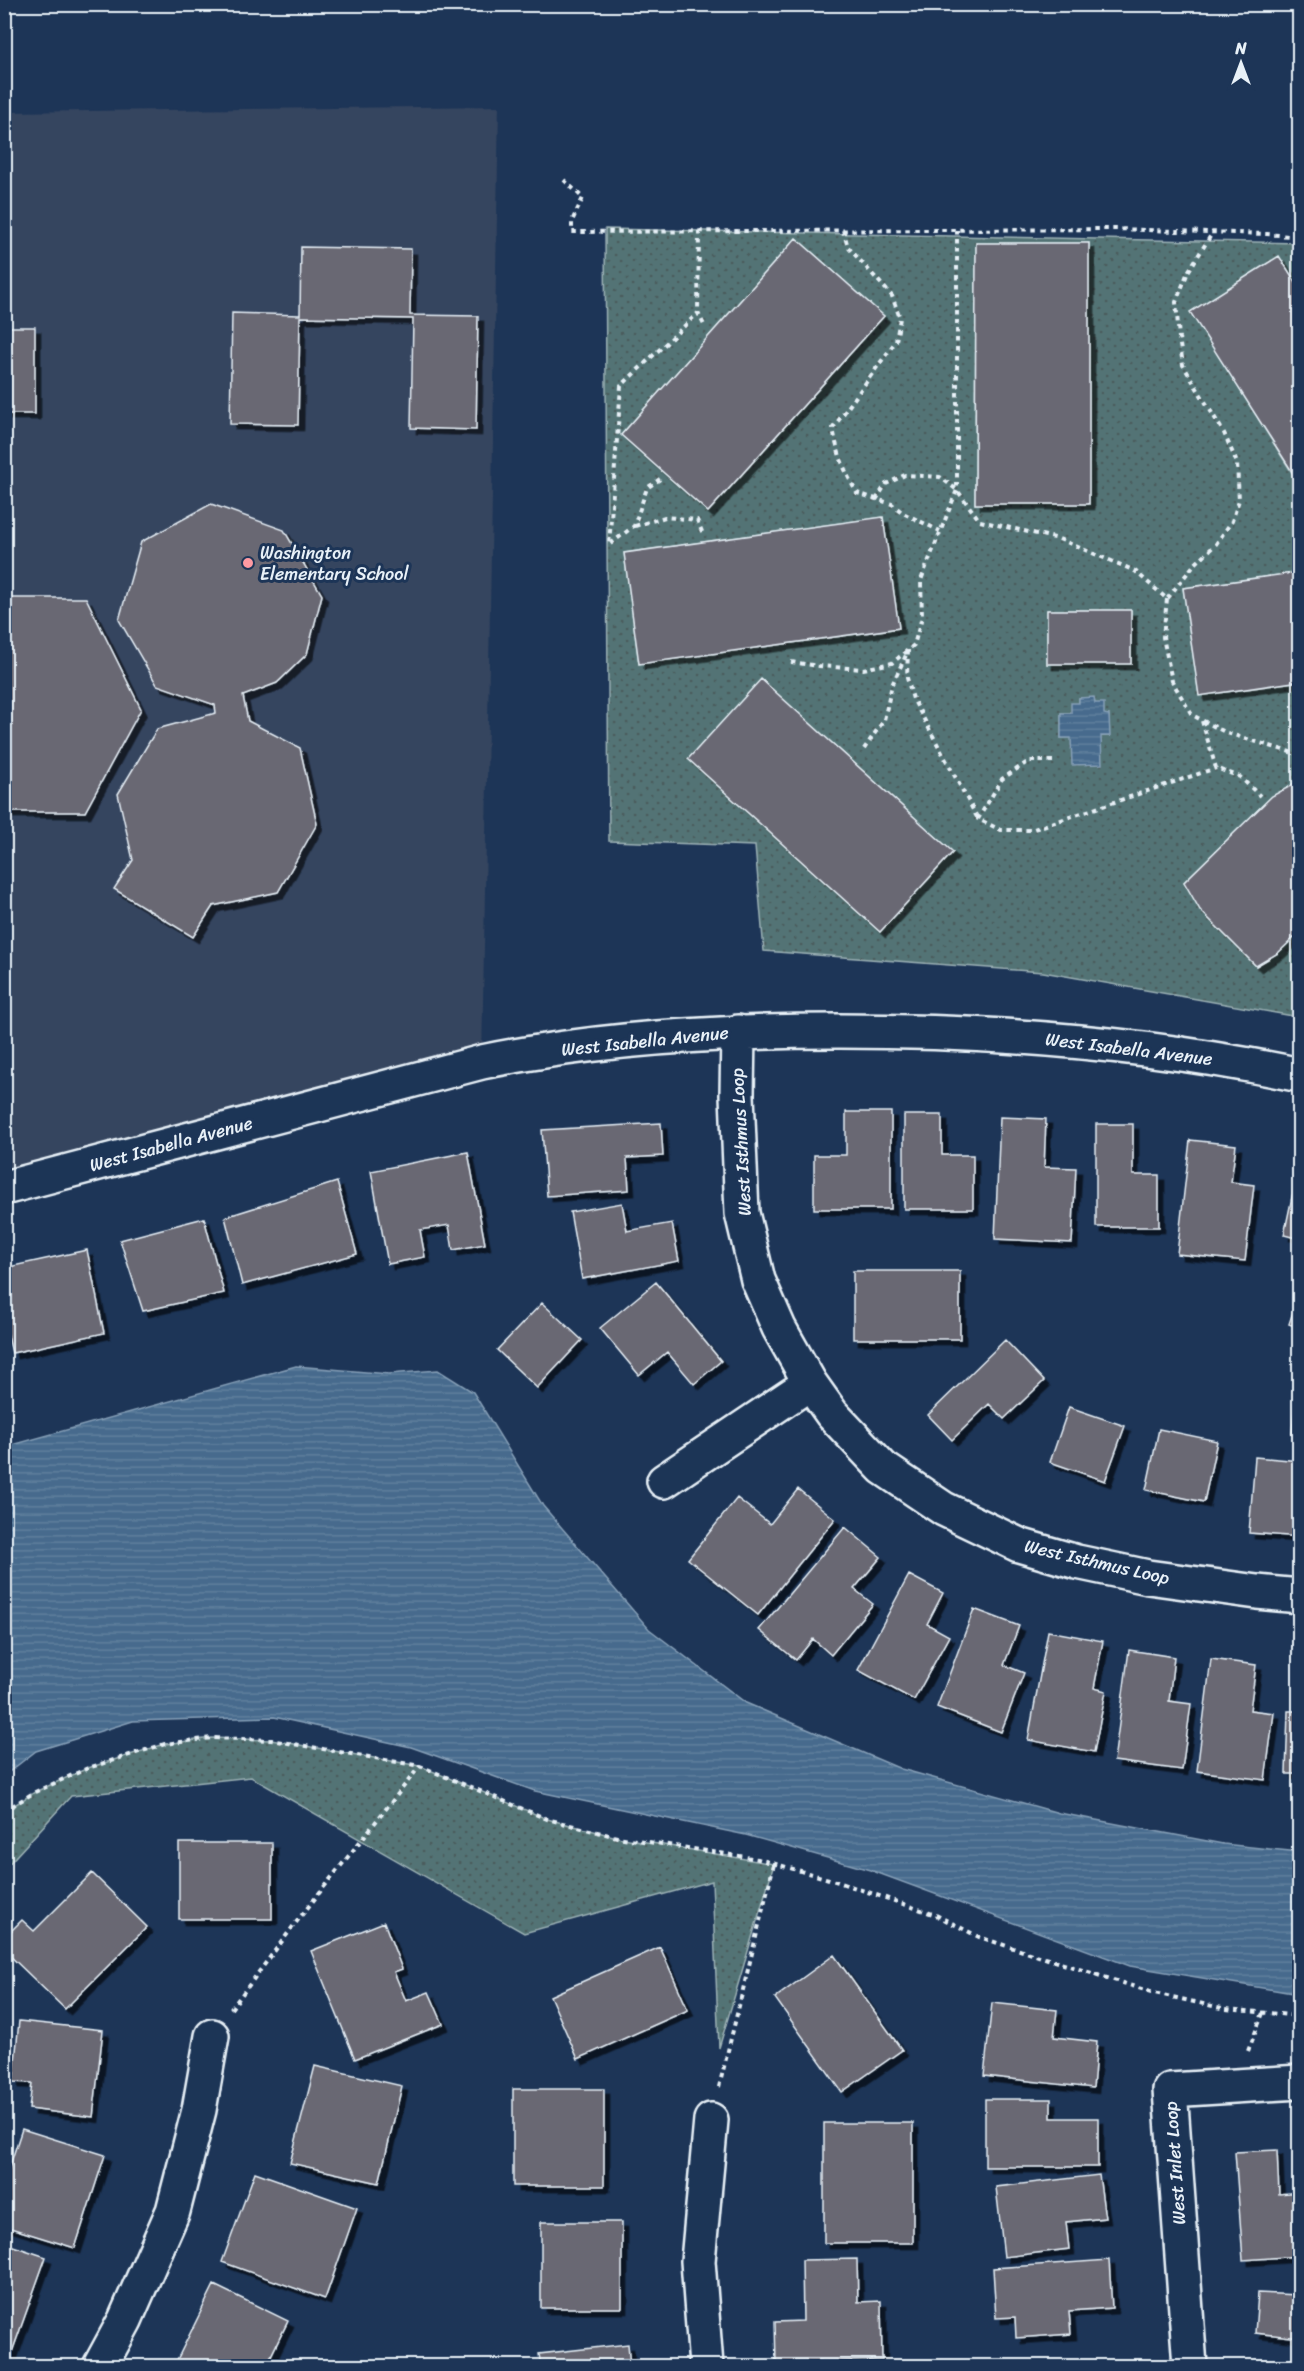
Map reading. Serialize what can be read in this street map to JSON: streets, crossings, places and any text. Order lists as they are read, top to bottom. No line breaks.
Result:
{"streets":{"street":["West Isabella Avenue","West Isthmus Loop","West Inlet Loop"]},"crossings":[["West Isabella Avenue","West Isthmus Loop"]],"places":["Washington Elementary School"],"north":"top"}
